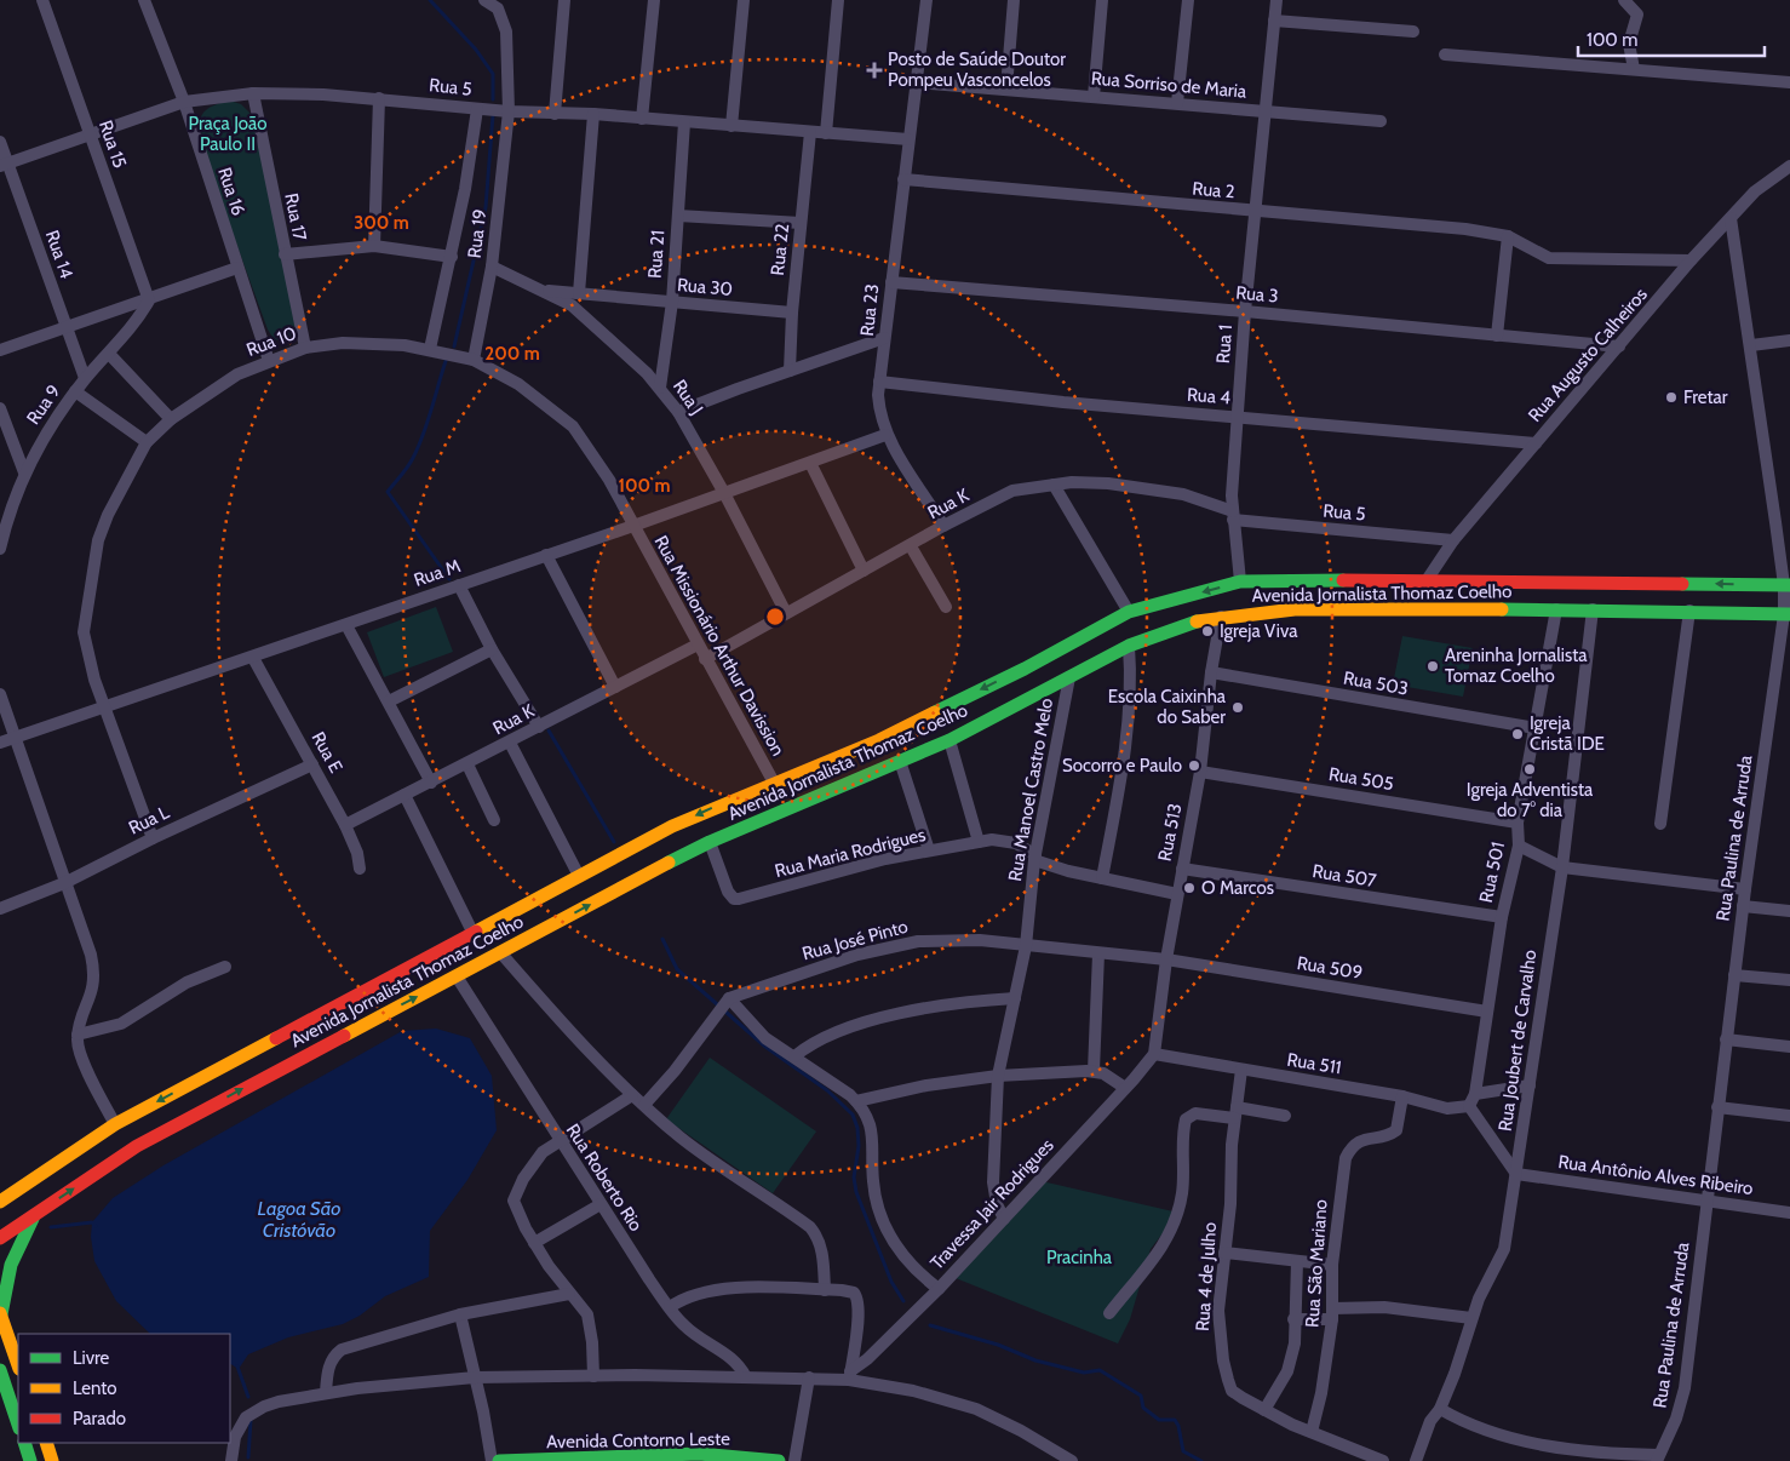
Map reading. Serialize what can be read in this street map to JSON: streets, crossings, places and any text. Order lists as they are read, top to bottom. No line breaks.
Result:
{"streets":{"main road":["Avenida Jornalista Thomaz Coelho","Avenida Contorno Leste"],"street":["Rua Sorriso de Maria","Rua 5","Rua 15","Rua 2","Rua 16","Rua 17","Rua 19","Rua 22","Rua 14","Rua 21","Rua 30","Rua 3","Rua 23","Rua 10","Rua 1","Rua Augusto Calheiros","Rua 4","Rua J","Rua 9","Rua K","Rua M","Rua Missionário Arthur Davission","Rua 503","Rua E","Rua 505","Rua Manoel Castro Melo","Rua L","Rua 513","Rua Paulina de Arruda","Rua Maria Rodrigues","Rua 501","Rua 507","Rua José Pinto","Rua 509","Rua Joubert de Carvalho","Rua 511","Rua Antônio Alves Ribeiro","Rua Roberto Rio","Travessa Jair Rodrigues","Rua São Mariano","Rua 4 de Julho"]},"crossings":[["Rua Sorriso de Maria","Rua 23"],["Rua Sorriso de Maria","Rua 1"],["Rua 5","Rua 15"],["Rua 5","Rua 16"],["Rua 5","Rua 17"],["Rua 5","Rua 19"],["Rua 5","Rua 22"],["Rua 5","Rua 14"],["Rua 5","Rua 21"],["Rua 5","Rua 23"],["Rua 5","Rua 1"],["Rua 5","Rua Augusto Calheiros"],["Rua 5","Rua K"],["Rua 15","Rua 9"],["Rua 2","Rua 23"],["Rua 2","Rua 1"],["Rua 2","Rua Augusto Calheiros"],["Rua 16","Rua 10"],["Rua 17","Rua 10"],["Rua 19","Rua 10"],["Rua 19","Rua J"],["Rua 22","Rua 30"],["Rua 14","Rua 9"],["Rua 21","Rua 30"],["Rua 21","Rua J"],["Rua 30","Rua J"],["Rua 3","Rua 23"],["Rua 3","Rua 1"],["Rua 3","Rua Augusto Calheiros"],["Rua 23","Rua 4"],["Rua 23","Rua K"],["Rua 23","Rua M"],["Rua 10","Rua M"],["Rua 10","Rua Missionário Arthur Davission"],["Rua 10","Rua L"],["Rua 1","Rua 4"],["Rua 1","Rua K"],["Rua 1","Avenida Jornalista Thomaz Coelho"],["Rua Augusto Calheiros","Rua 4"],["Rua Augusto Calheiros","Avenida Jornalista Thomaz Coelho"],["Rua Augusto Calheiros","Rua Paulina de Arruda"],["Rua J","Rua K"],["Rua J","Rua M"],["Rua K","Rua Missionário Arthur Davission"],["Rua K","Rua E"],["Rua M","Rua Missionário Arthur Davission"],["Rua M","Rua E"],["Avenida Jornalista Thomaz Coelho","Rua Missionário Arthur Davission"],["Avenida Jornalista Thomaz Coelho","Rua Manoel Castro Melo"],["Avenida Jornalista Thomaz Coelho","Rua 513"],["Avenida Jornalista Thomaz Coelho","Rua Paulina de Arruda"],["Avenida Jornalista Thomaz Coelho","Rua Maria Rodrigues"],["Avenida Jornalista Thomaz Coelho","Rua 501"],["Avenida Jornalista Thomaz Coelho","Rua Joubert de Carvalho"],["Avenida Jornalista Thomaz Coelho","Rua Roberto Rio"],["Rua 503","Rua 513"],["Rua 503","Rua 501"],["Rua E","Rua L"],["Rua 505","Rua 513"],["Rua 505","Rua 501"],["Rua Manoel Castro Melo","Rua Maria Rodrigues"],["Rua Manoel Castro Melo","Rua José Pinto"],["Rua Manoel Castro Melo","Travessa Jair Rodrigues"],["Rua 513","Rua Maria Rodrigues"],["Rua 513","Rua 507"],["Rua 513","Rua José Pinto"],["Rua 513","Rua 509"],["Rua 513","Rua 511"],["Rua 513","Travessa Jair Rodrigues"],["Rua Paulina de Arruda","Rua Antônio Alves Ribeiro"],["Rua 501","Rua 507"],["Rua 501","Rua 509"],["Rua 501","Rua 511"],["Rua José Pinto","Rua 509"],["Rua Joubert de Carvalho","Rua Antônio Alves Ribeiro"],["Rua 511","Travessa Jair Rodrigues"],["Rua 511","Rua São Mariano"],["Rua 511","Rua 4 de Julho"],["Rua São Mariano","Rua 4 de Julho"]],"water":["Lagoa São Cristóvão"],"parks":["Praça João Paulo II","Pracinha"],"places":{"health":["Posto de Saúde Doutor Pompeu Vasconcelos"],"other":["Fretar","Igreja Viva","Areninha Jornalista Tomaz Coelho","Escola Caixinha do Saber","Igreja Cristã IDE","Socorro e Paulo","Igreja Adventista do 7° dia","O Marcos"]},"legend":["Livre","Lento","Parado"],"scale_bar":"100 m","rings":["300 m","200 m","100 m"]}
